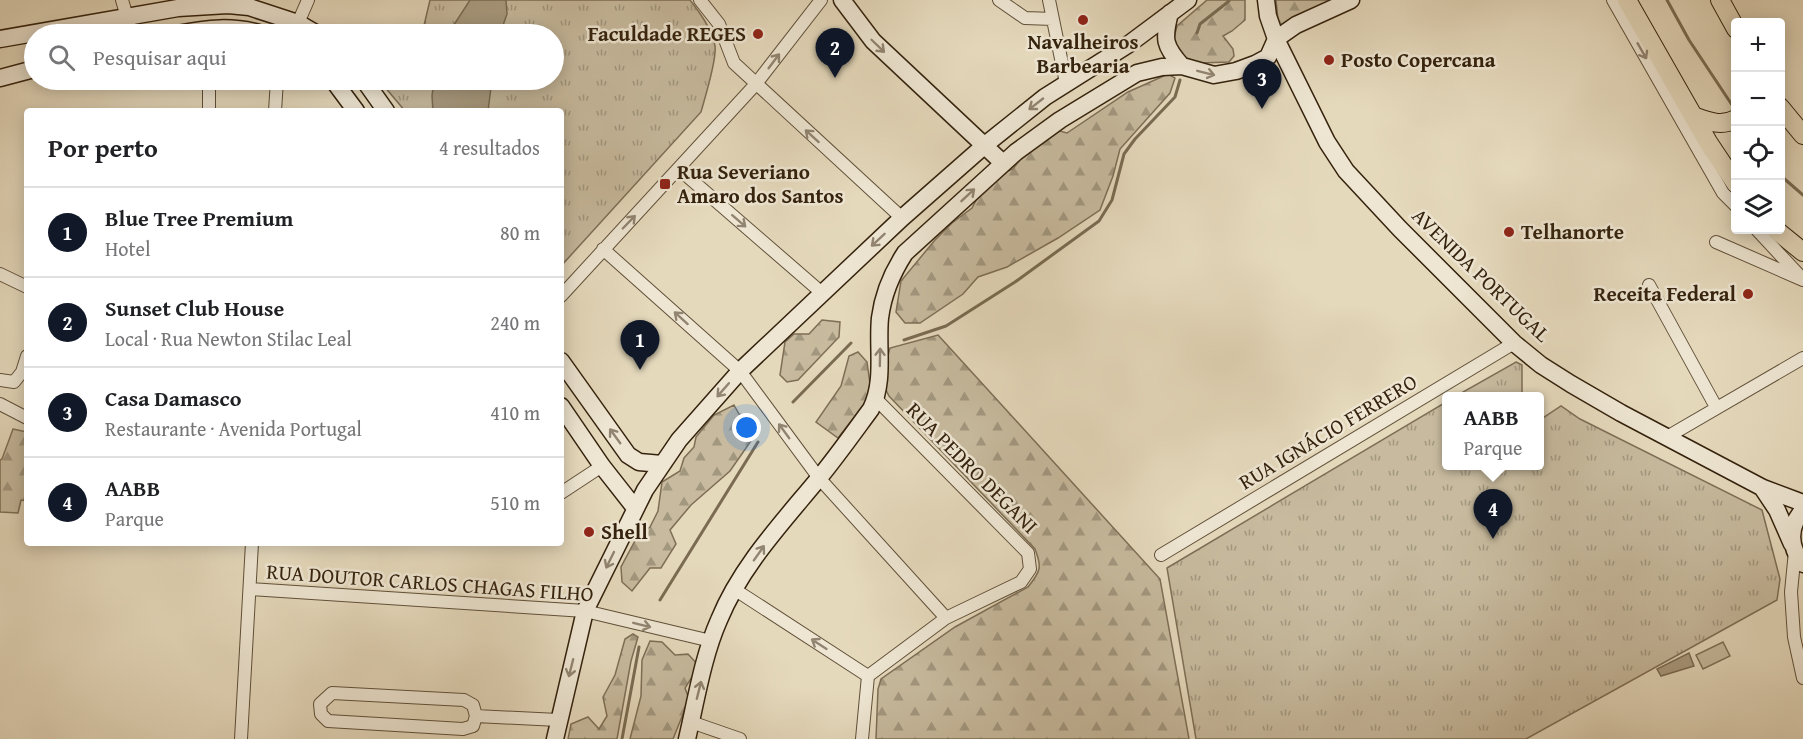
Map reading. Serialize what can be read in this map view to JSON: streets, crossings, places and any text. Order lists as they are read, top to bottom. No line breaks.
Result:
{"streets":{"main road":["AVENIDA PORTUGAL"],"street":["RUA IGNÁCIO FERRERO","RUA PEDRO DEGANI","RUA DOUTOR CARLOS CHAGAS FILHO"]},"crossings":[["AVENIDA PORTUGAL","RUA IGNÁCIO FERRERO"]],"places":{"other":["Navalheiros Barbearia","Faculdade REGES","Posto Copercana","Telhanorte","Receita Federal","Shell"],"transit":["Rua Severiano Amaro dos Santos"]},"page":{"map_buttons":["+","−"],"search":"Pesquisar aqui","pins":["2","3","1","4"],"heading":["Por perto","4 resultados"],"list":[{"mark":"1","name":"Blue Tree Premium","note":"Hotel","value":"80 m"},{"mark":"2","name":"Sunset Club House","note":"Local · Rua Newton Stilac Leal","value":"240 m"},{"mark":"3","name":"Casa Damasco","note":"Restaurante · Avenida Portugal","value":"410 m"},{"mark":"4","name":"AABB","note":"Parque","value":"510 m"}],"popup":["AABB","Parque"]}}
